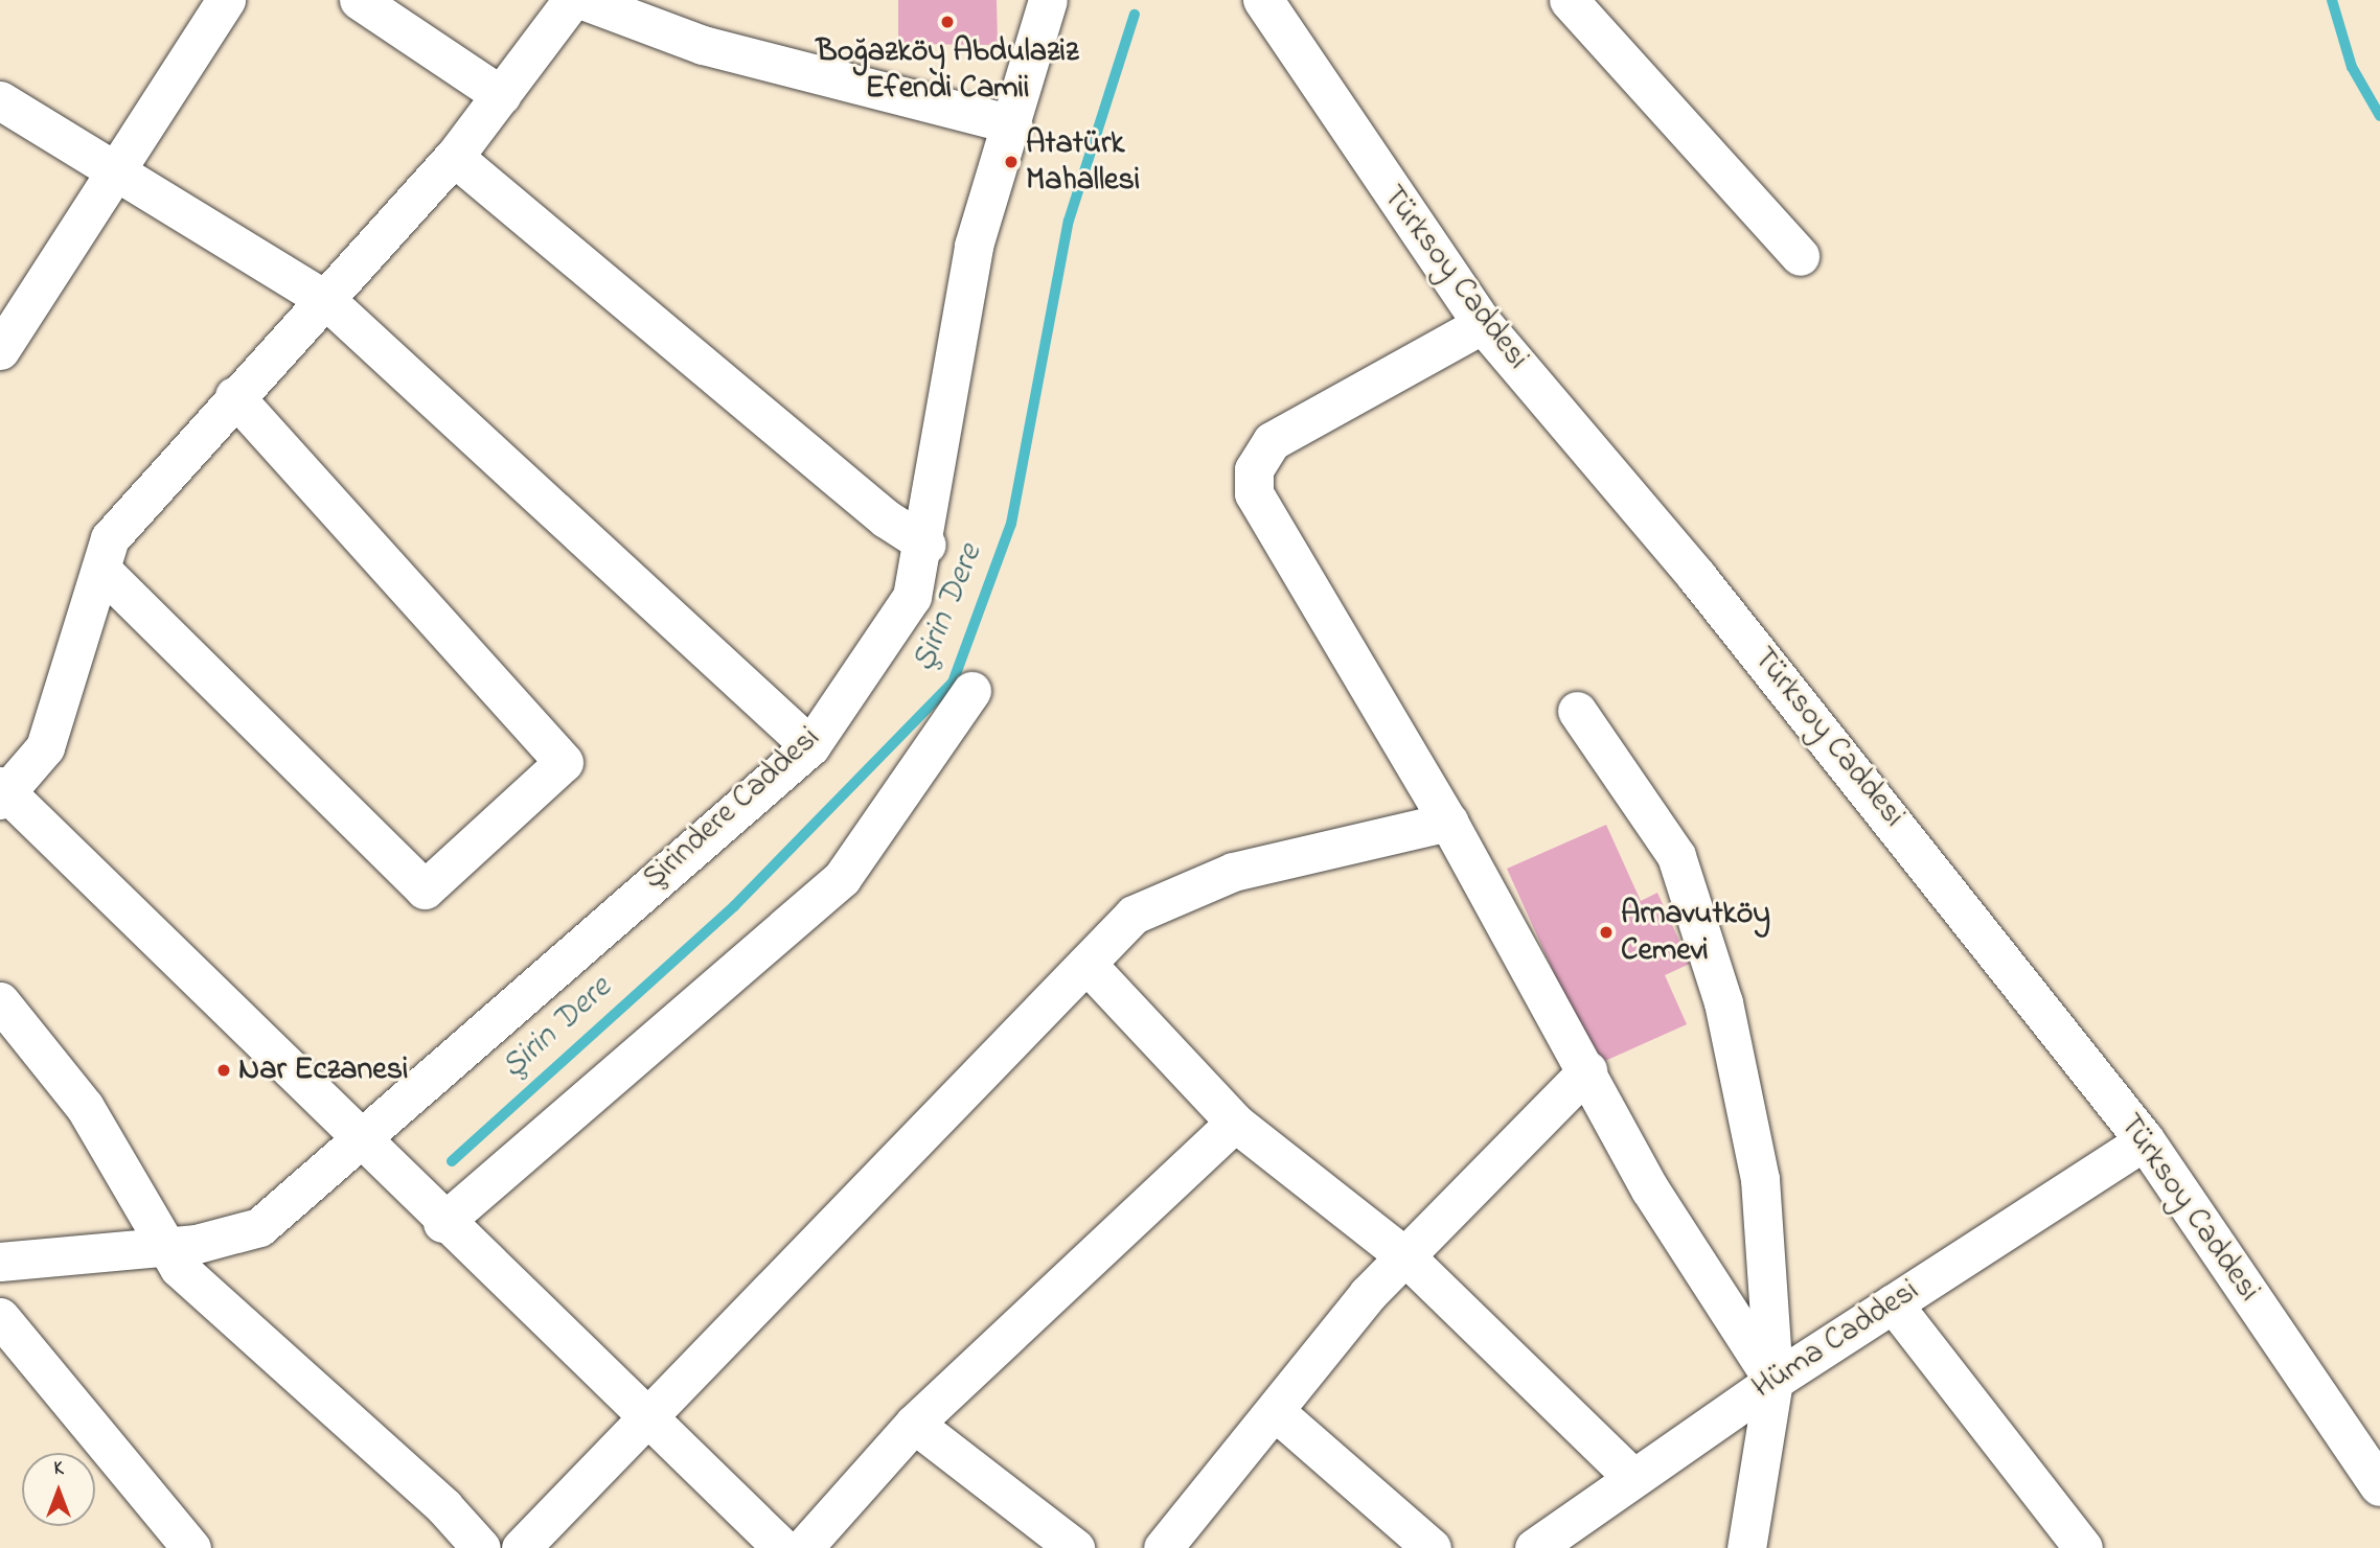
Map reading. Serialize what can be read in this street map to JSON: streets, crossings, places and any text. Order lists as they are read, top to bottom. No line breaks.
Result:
{"streets":{"main road":["Türksoy Caddesi"],"street":["Şirindere Caddesi","Hüma Caddesi"]},"crossings":[["Türksoy Caddesi","Hüma Caddesi"]],"water":["Şirin Dere"],"places":["Boğazköy Abdulaziz Efendi Camii","Atatürk Mahallesi","Arnavutköy Cemevi","Nar Eczanesi"],"north":"top"}
